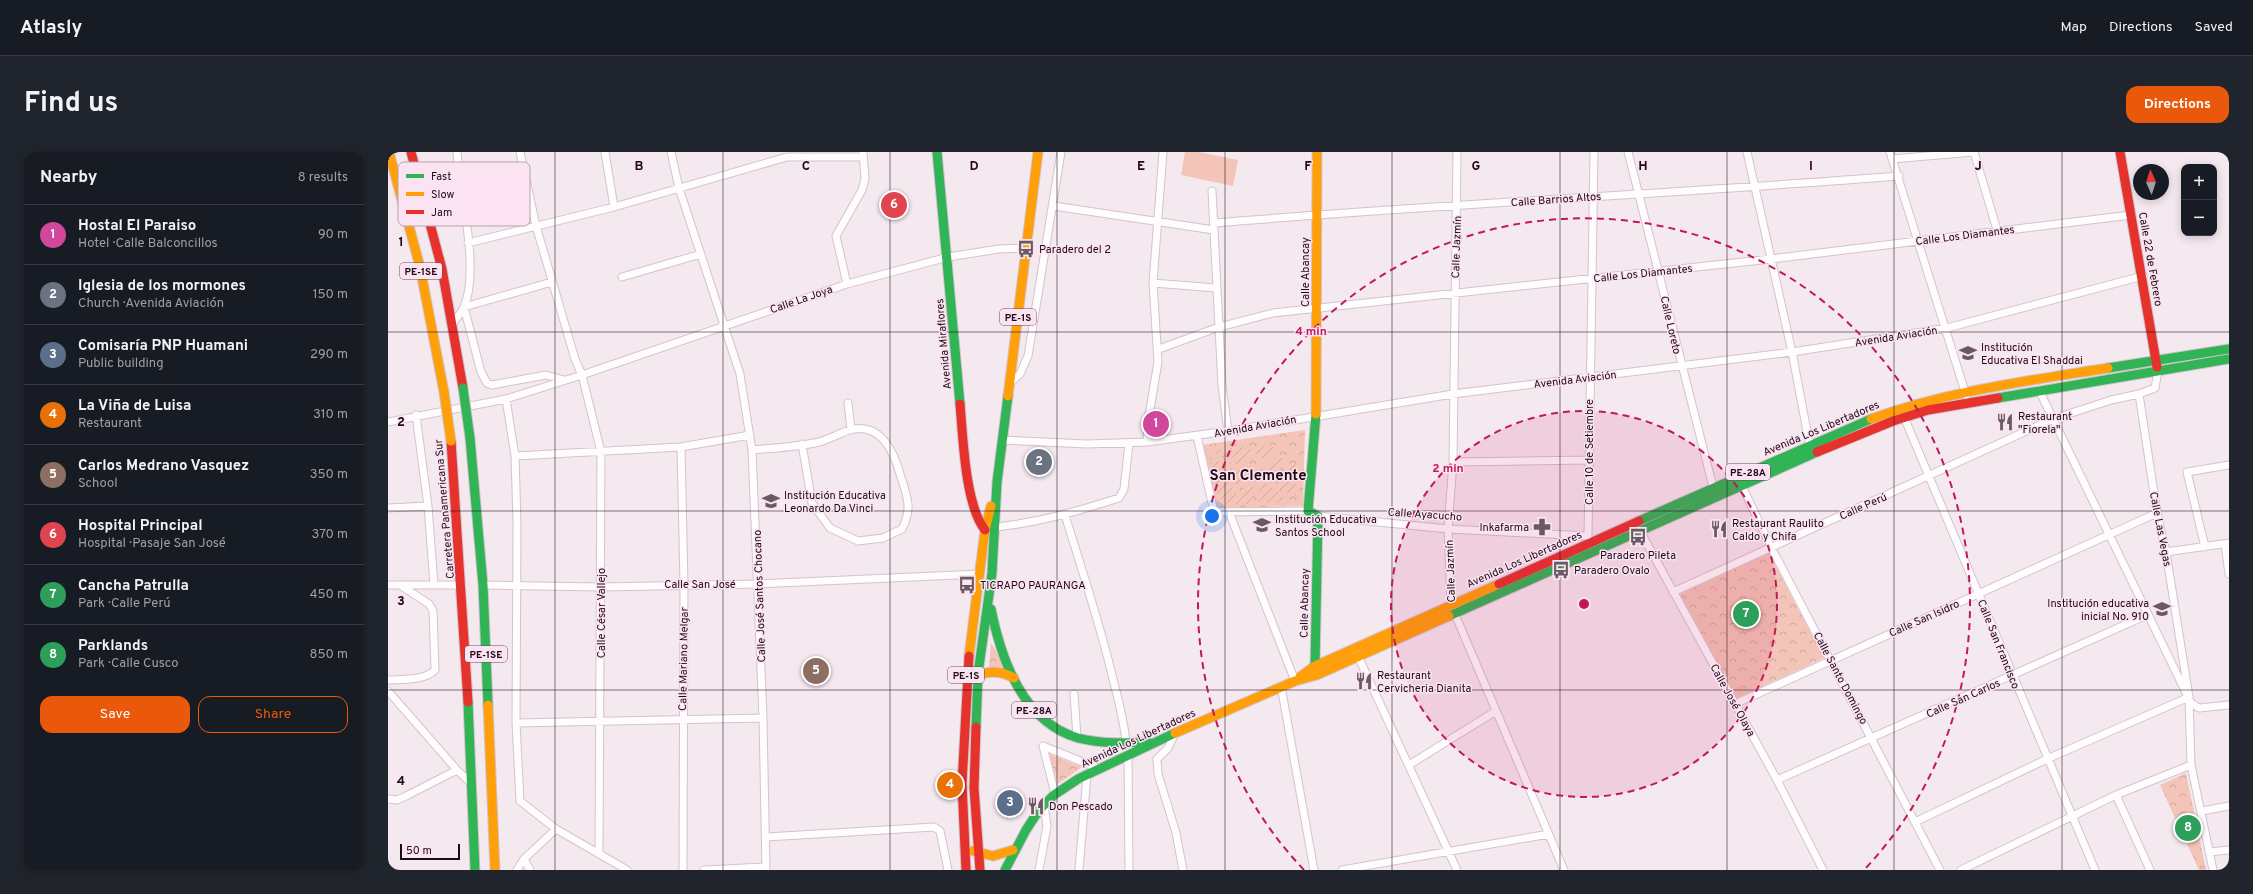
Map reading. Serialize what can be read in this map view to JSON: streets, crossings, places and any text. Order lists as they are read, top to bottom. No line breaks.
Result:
{"streets":{"main road":["Calle 22 de Febrero","PE-1SE","Calle Abancay","PE-1S","Avenida Miraflores","Avenida Los Libertadores","PE-28A","Carretera Panamericana Sur","Calle Ayacucho"],"street":["Calle Barrios Altos","Calle Los Diamantes","Calle Jazmín","Calle La Joya","Calle Loreto","Avenida Aviación","Calle 10 de Setiembre","Calle Perú","Calle Las Vegas","Calle San José","Calle José Santos Chocano","Calle César Vallejo","Calle San Isidro","Calle San Francisco","Calle Mariano Melgar","Calle Santo Domingo","Calle San Carlos","Calle José Olaya"]},"crossings":[["Calle Barrios Altos","Calle Jazmín"],["Calle Barrios Altos","Calle Abancay"],["Calle Barrios Altos","Calle Loreto"],["Calle Barrios Altos","Calle 10 de Setiembre"],["Calle Los Diamantes","Calle Jazmín"],["Calle Los Diamantes","Calle 22 de Febrero"],["Calle Los Diamantes","Calle Abancay"],["Calle Los Diamantes","Calle Loreto"],["Calle Los Diamantes","Calle 10 de Setiembre"],["Calle Jazmín","Avenida Aviación"],["Calle Jazmín","Avenida Los Libertadores"],["Calle Jazmín","Calle Ayacucho"],["Calle 22 de Febrero","Avenida Aviación"],["Calle 22 de Febrero","Avenida Los Libertadores"],["PE-1SE","Calle San José"],["Calle Abancay","Avenida Aviación"],["Calle Abancay","Avenida Los Libertadores"],["Calle Abancay","Calle Ayacucho"],["Calle La Joya","PE-1S"],["Calle La Joya","Avenida Miraflores"],["Calle La Joya","Calle José Santos Chocano"],["Calle La Joya","Calle César Vallejo"],["PE-1S","Avenida Aviación"],["PE-1S","Avenida Miraflores"],["PE-1S","PE-28A"],["PE-1S","Calle San José"],["Calle Loreto","Avenida Aviación"],["Calle Loreto","Avenida Los Libertadores"],["Avenida Aviación","Calle 10 de Setiembre"],["Avenida Aviación","Calle Ayacucho"],["Avenida Los Libertadores","Calle 10 de Setiembre"],["Avenida Los Libertadores","PE-28A"],["Avenida Los Libertadores","Calle Ayacucho"],["Avenida Los Libertadores","Calle San Francisco"],["Avenida Los Libertadores","Calle Santo Domingo"],["Avenida Los Libertadores","Calle José Olaya"],["Calle 10 de Setiembre","Calle Ayacucho"],["Calle Perú","Calle Las Vegas"],["Calle Perú","Calle San Francisco"],["Calle Perú","Calle Santo Domingo"],["Calle Perú","Calle José Olaya"],["Calle Las Vegas","Calle San Isidro"],["Calle San José","Calle José Santos Chocano"],["Calle San José","Calle César Vallejo"],["Calle San José","Calle Mariano Melgar"],["Calle San Isidro","Calle San Francisco"],["Calle San Isidro","Calle Santo Domingo"],["Calle San Isidro","Calle José Olaya"],["Calle San Francisco","Calle San Carlos"],["Calle Santo Domingo","Calle San Carlos"],["Calle San Carlos","Calle José Olaya"]],"districts":["San Clemente"],"places":{"bus stop":["Paradero del 2","Paradero Pileta","Paradero Ovalo","TICRAPO PAURANGA"],"school or university":["Institución Educativa El Shaddai","Institución Educativa Leonardo Da Vinci","Institución Educativa Santos School","Institución educativa inicial No. 910"],"restaurant":["Restaurant \"Fiorela\"","Restaurant Raulito Caldo y Chifa","Restaurant Cervicheria Dianita","Don Pescado"],"pharmacy":["Inkafarma"]},"legend":["Fast","Slow","Jam"],"scale_bar":"50 m","north":"top","page":{"header":"Atlasly","nav":["Map","Directions","Saved"],"title":"Find us","buttons":["Directions",["Save","Share"]],"heading":["Nearby","8 results"],"map_buttons":["+","−"],"pins":["6","1","2","7","5","4","3","8"],"list":[{"mark":"1","name":"Hostal El Paraiso","note":"Hotel · Calle Balconcillos","value":"90 m"},{"mark":"2","name":"Iglesia de los mormones","note":"Church · Avenida Aviación","value":"150 m"},{"mark":"3","name":"Comisaría PNP Huamani","note":"Public building","value":"290 m"},{"mark":"4","name":"La Viña de Luisa","note":"Restaurant","value":"310 m"},{"mark":"5","name":"Carlos Medrano Vasquez","note":"School","value":"350 m"},{"mark":"6","name":"Hospital Principal","note":"Hospital · Pasaje San José","value":"370 m"},{"mark":"7","name":"Cancha Patrulla","note":"Park · Calle Perú","value":"450 m"},{"mark":"8","name":"Parklands","note":"Park · Calle Cusco","value":"850 m"}],"scale":"50 m"},"grid":{"columns":["B","C","D","E","F","G","H","I","J"],"rows":["1","2","3","4"]},"rings":["4 min","2 min"]}
